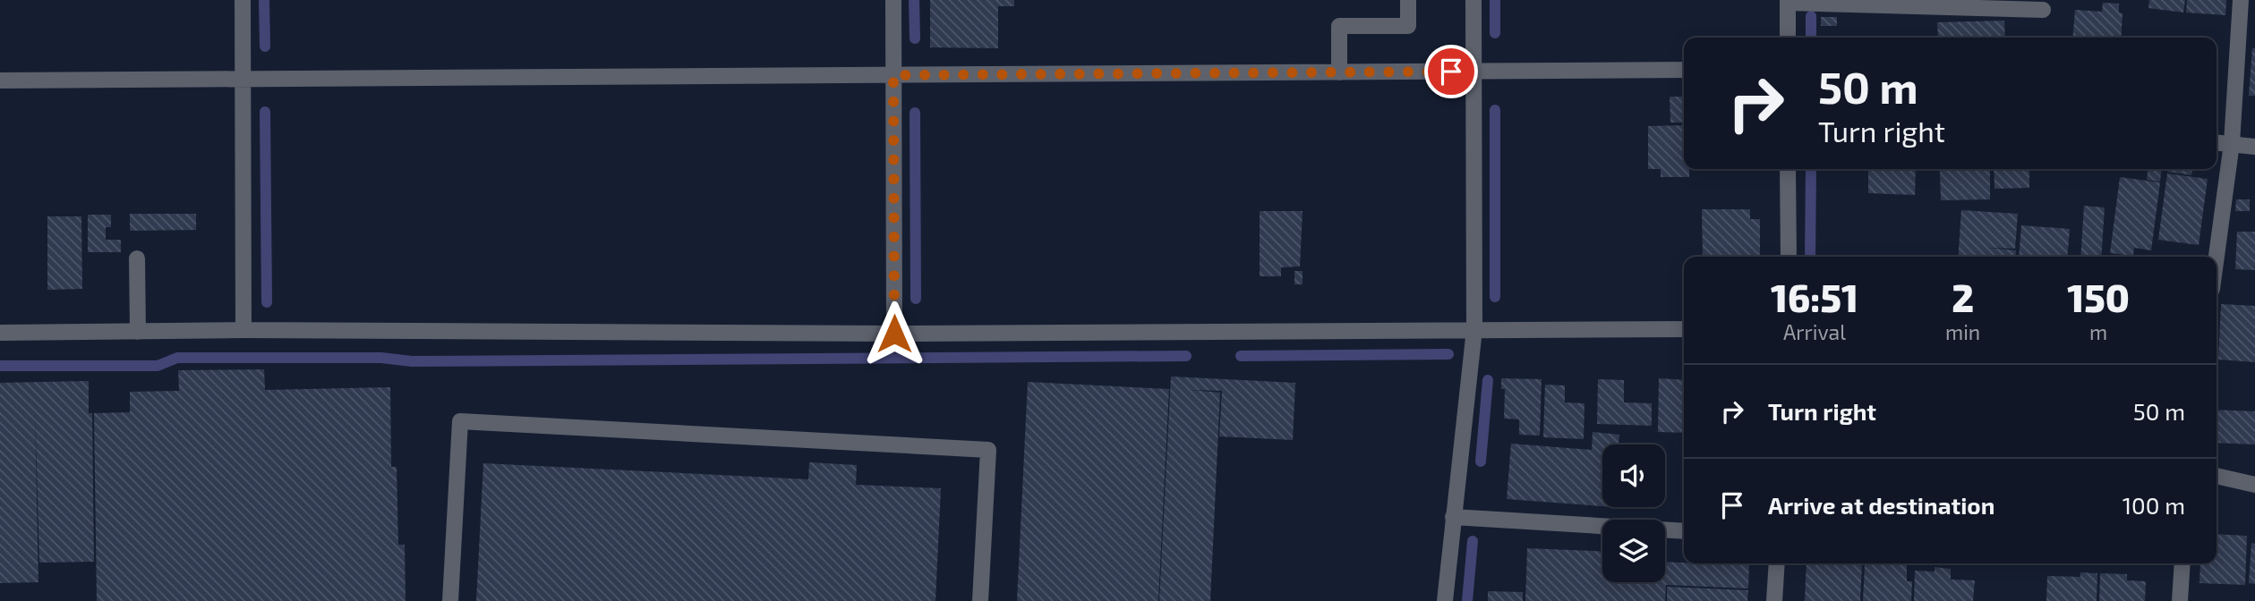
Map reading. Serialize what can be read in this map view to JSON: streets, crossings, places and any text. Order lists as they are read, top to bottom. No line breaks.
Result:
{"page":{"turn":["50 m","Turn right"],"eta":["16:51","Arrival","2","min","150","m"],"list":[{"name":"Turn right","value":"50 m"},{"name":"Arrive at destination","value":"100 m"}]}}
